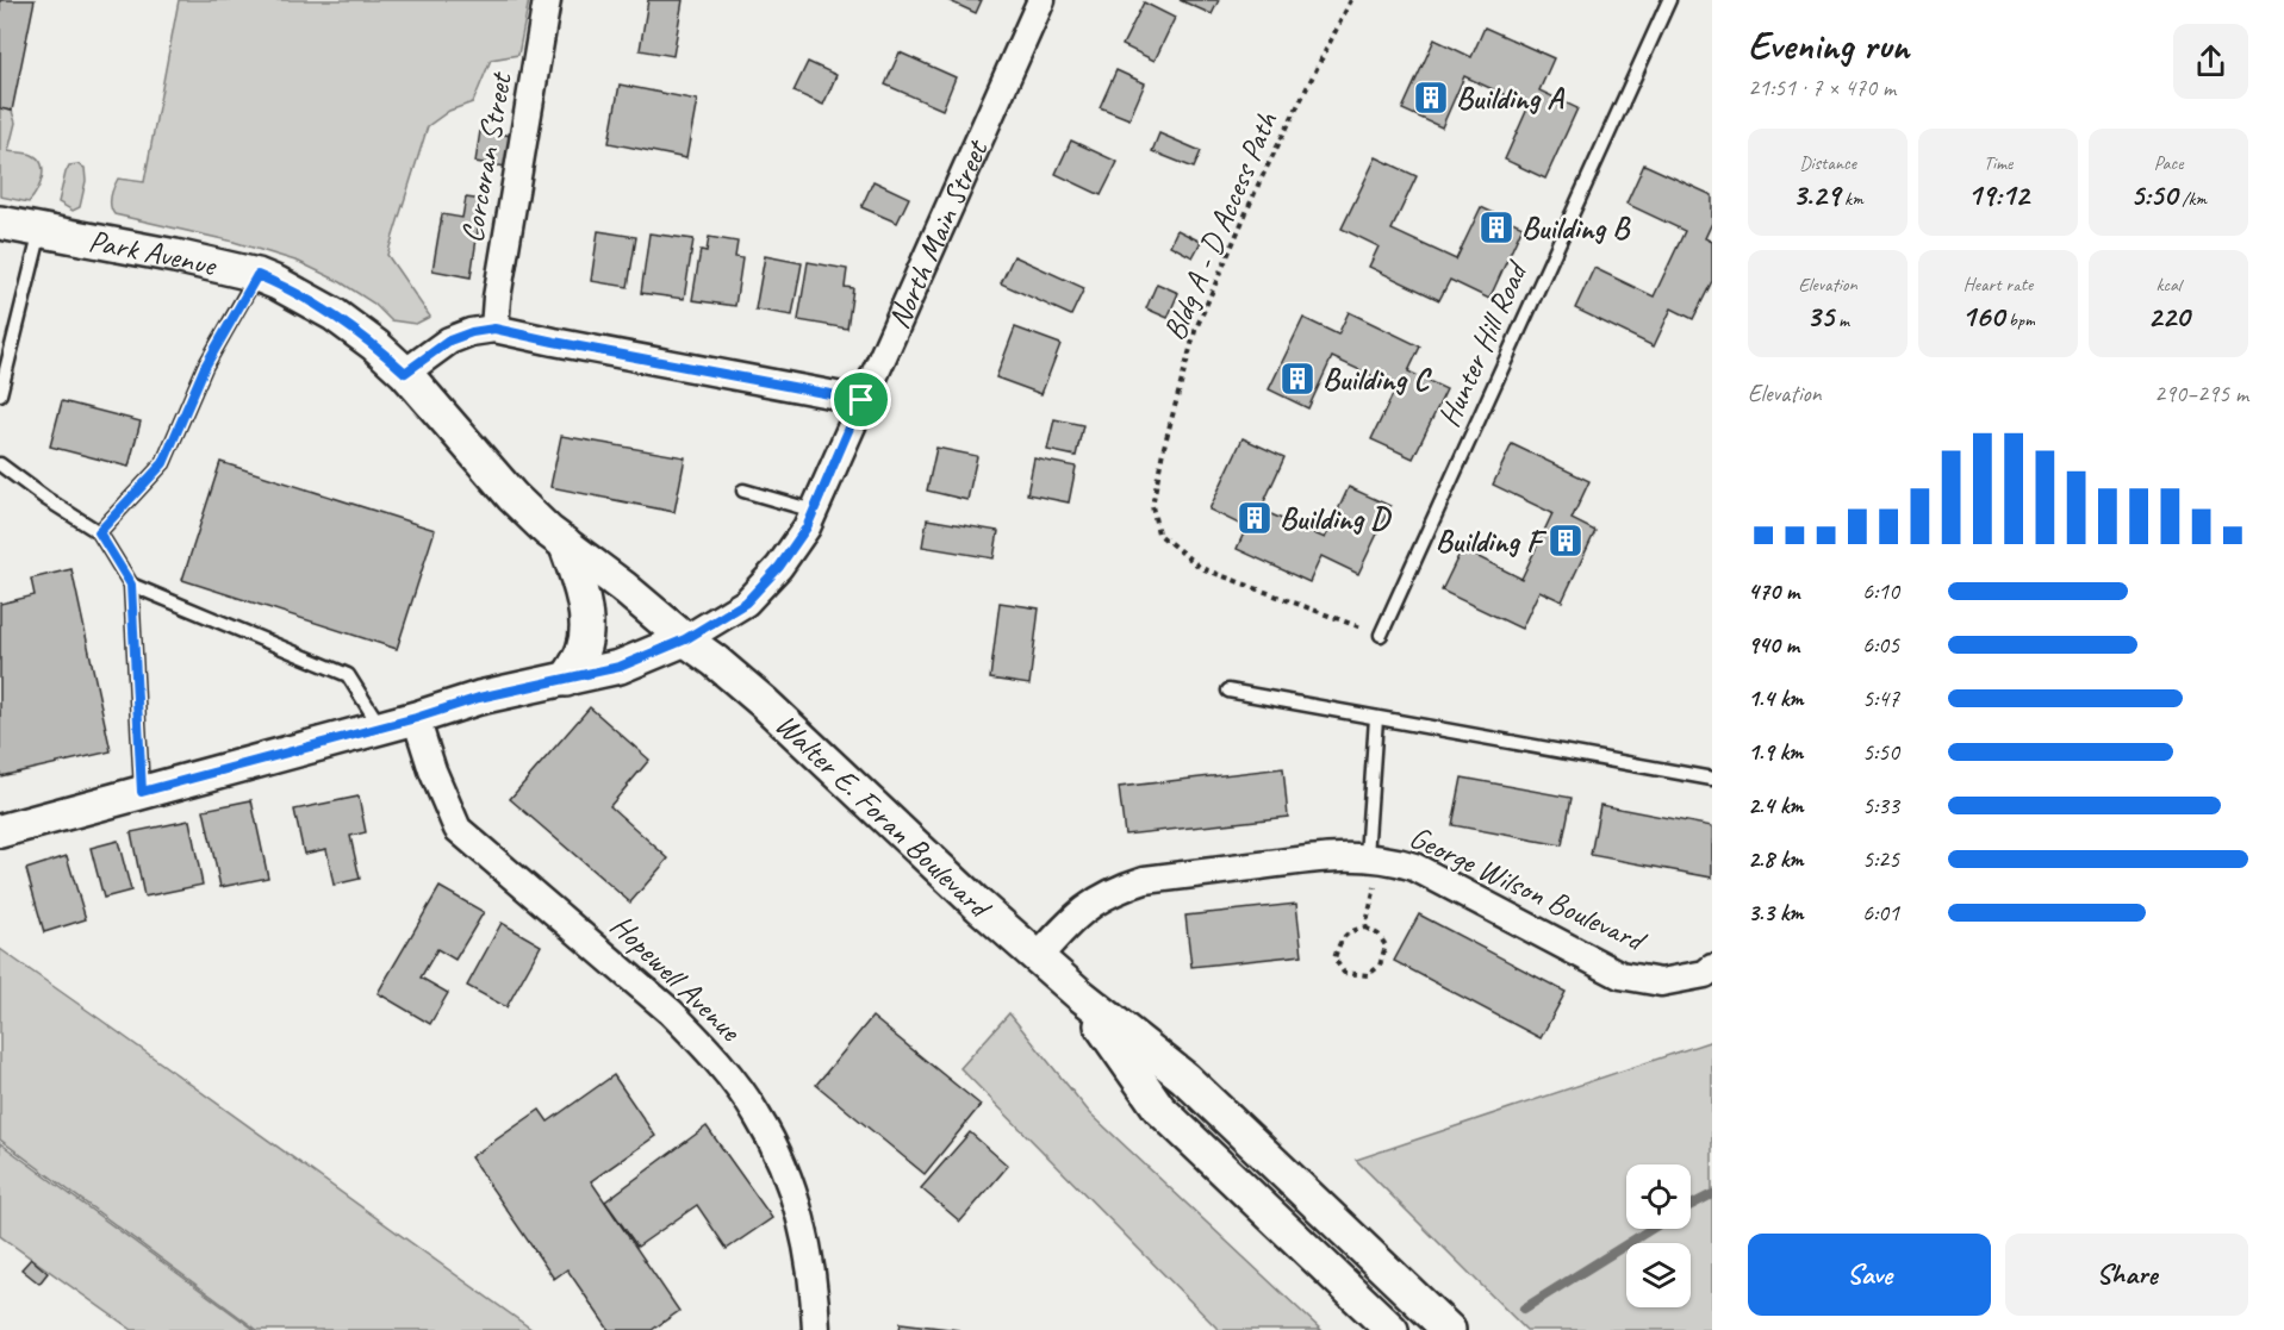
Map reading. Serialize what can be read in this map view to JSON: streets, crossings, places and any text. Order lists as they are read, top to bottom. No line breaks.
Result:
{"streets":{"street":["Corcoran Street","North Main Street","Park Avenue","Walter E. Foran Boulevard","George Wilson Boulevard","Hopewell Avenue"],"lane":["Hunter Hill Road"],"path":["Bldg A - D Access Path"]},"crossings":[["Bldg A - D Access Path","Hunter Hill Road"],["North Main Street","Park Avenue"],["North Main Street","Walter E. Foran Boulevard"],["North Main Street","Hopewell Avenue"],["Park Avenue","Walter E. Foran Boulevard"],["Walter E. Foran Boulevard","George Wilson Boulevard"]],"places":{"building":["Building A","Building B","Building C","Building D","Building F"]},"page":{"heading":["Evening run","21:51 · 7 × 470 m"],"stats":[["Distance","3.29 km"],["Time","19:12"],["Pace","5:50 /km"],["Elevation","35 m"],["Heart rate","160 bpm"],["kcal","220"]],"chart":["Elevation","290–295 m"],"list":[{"name":"470 m","note":"6:10"},{"name":"940 m","note":"6:05"},{"name":"1.4 km","note":"5:47"},{"name":"1.9 km","note":"5:50"},{"name":"2.4 km","note":"5:33"},{"name":"2.8 km","note":"5:25"},{"name":"3.3 km","note":"6:01"}],"buttons":["Save","Share"]}}
